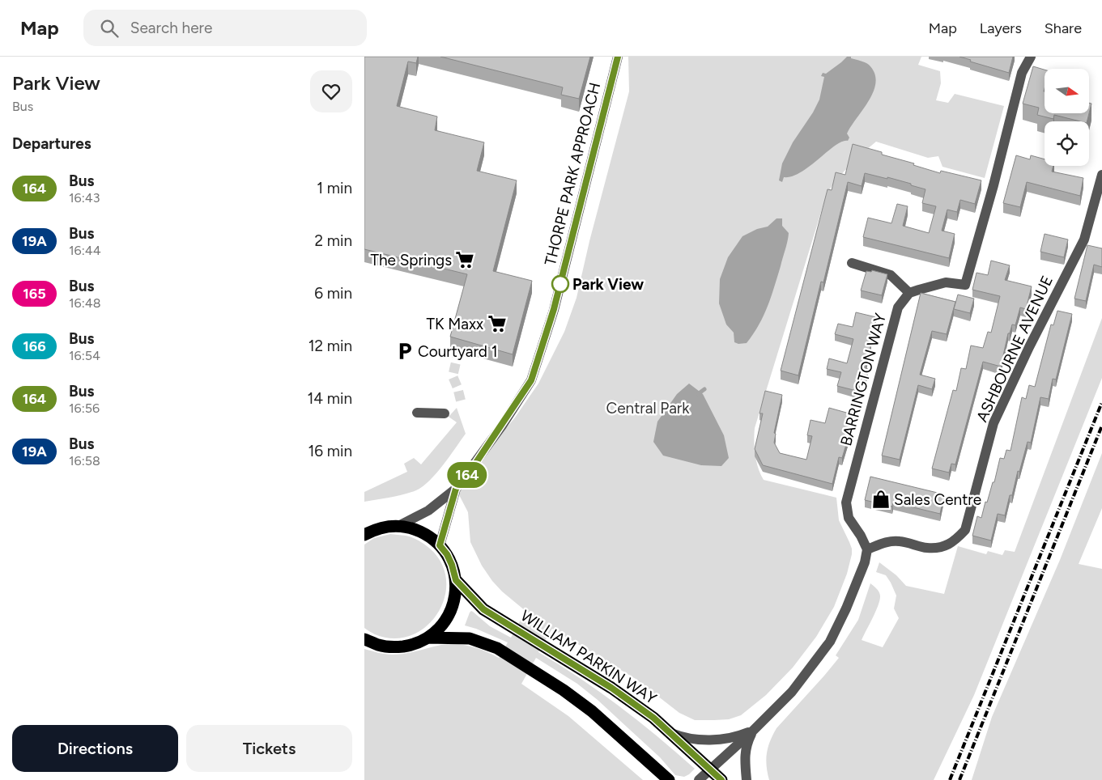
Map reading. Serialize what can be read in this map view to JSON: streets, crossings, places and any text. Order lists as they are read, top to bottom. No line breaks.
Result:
{"streets":{"highway":["WILLIAM PARKIN WAY"],"street":["THORPE PARK APPROACH","ASHBOURNE AVENUE","BARRINGTON WAY"]},"crossings":[["ASHBOURNE AVENUE","BARRINGTON WAY"]],"parks":["Central Park"],"places":{"supermarket":["The Springs","TK Maxx"],"other":["Park View"],"parking":["Courtyard 1"],"shop":["Sales Centre"]},"lines":["bus line 164"],"north":"right","page":{"header":"Map","search":"Search here","nav":["Map","Layers","Share"],"heading":[["Park View","Bus"],"Departures"],"on_map":"164","list":[{"mark":"164","name":"Bus","note":"16:43","value":"1 min"},{"mark":"19A","name":"Bus","note":"16:44","value":"2 min"},{"mark":"165","name":"Bus","note":"16:48","value":"6 min"},{"mark":"166","name":"Bus","note":"16:54","value":"12 min"},{"mark":"164","name":"Bus","note":"16:56","value":"14 min"},{"mark":"19A","name":"Bus","note":"16:58","value":"16 min"}],"buttons":["Directions","Tickets"]}}
